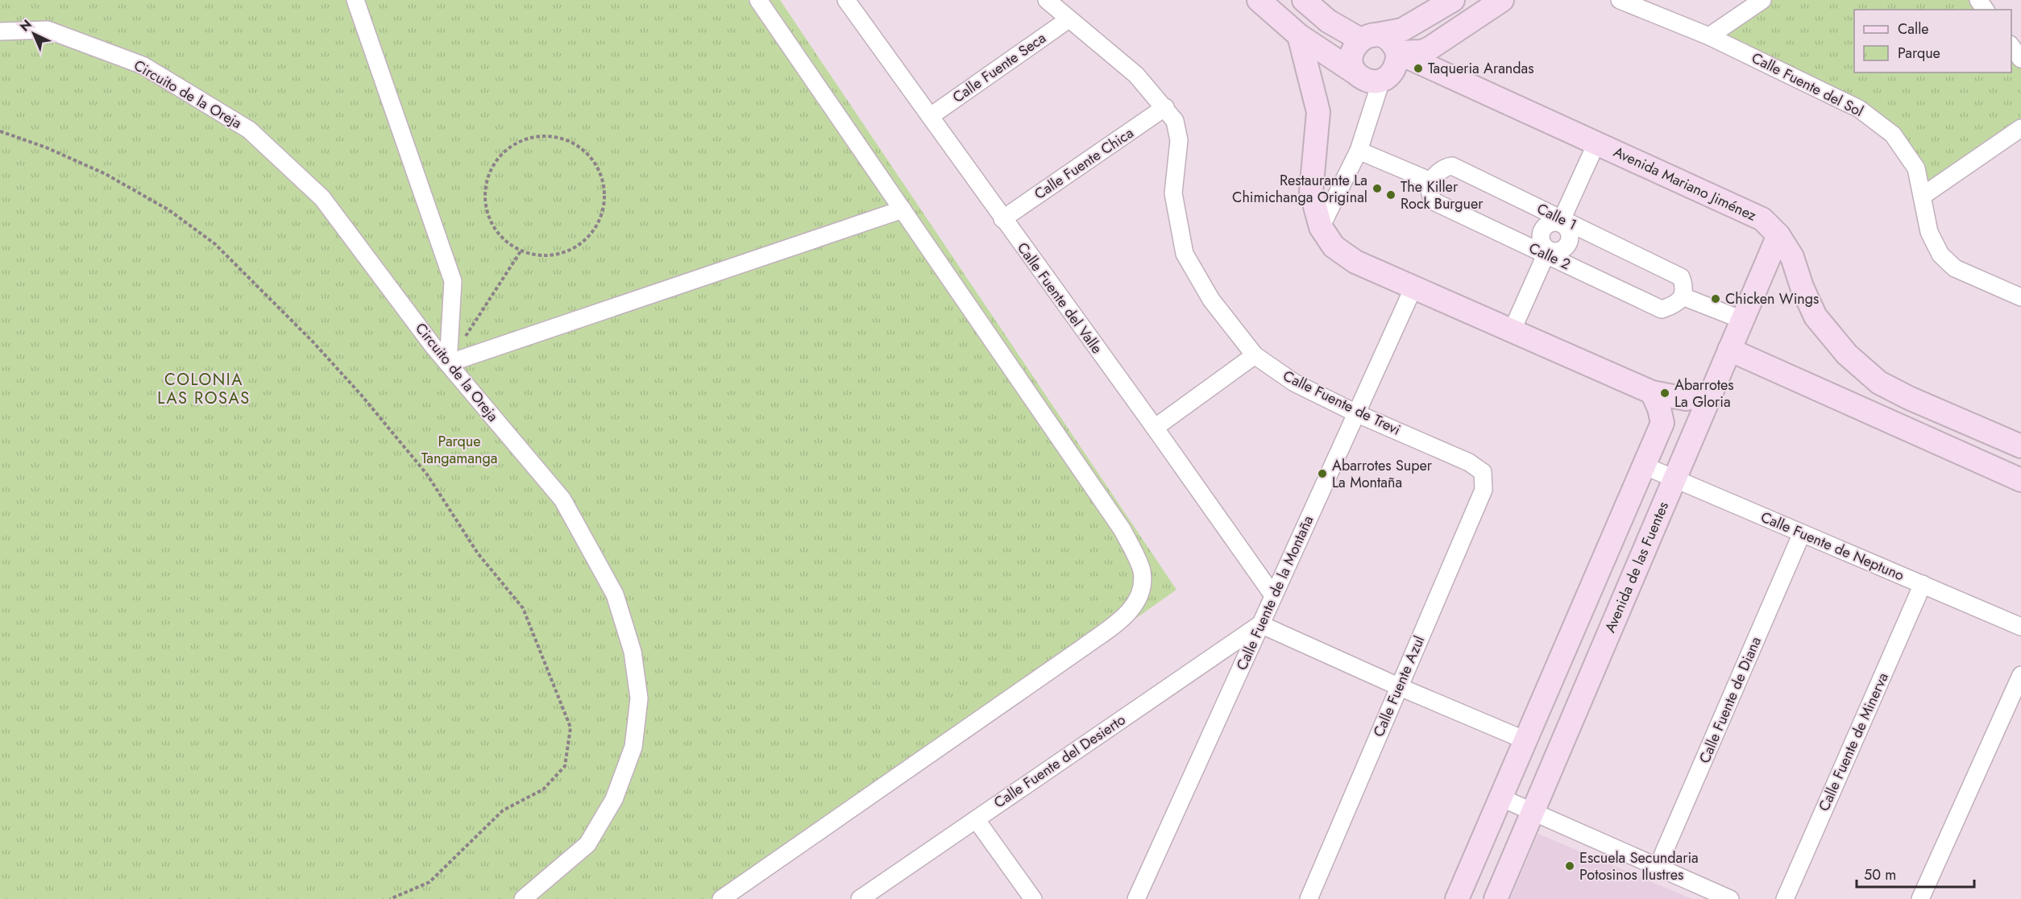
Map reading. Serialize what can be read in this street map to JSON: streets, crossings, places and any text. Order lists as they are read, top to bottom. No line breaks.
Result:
{"streets":{"street":["Calle Fuente Seca","Calle Fuente del Sol","Circuito de la Oreja","Calle Fuente Chica","Avenida Mariano Jiménez","Calle 1","Calle 2","Calle Fuente del Valle","Calle Fuente de Trevi","Calle Fuente de Neptuno","Avenida de las Fuentes","Calle Fuente de la Montaña","Calle Fuente Azul","Calle Fuente de Diana","Calle Fuente de Minerva","Calle Fuente del Desierto"]},"crossings":[["Calle Fuente Seca","Calle Fuente del Valle"],["Calle Fuente Seca","Calle Fuente de Trevi"],["Calle Fuente Chica","Calle Fuente del Valle"],["Calle Fuente Chica","Calle Fuente de Trevi"],["Avenida Mariano Jiménez","Calle 1"],["Avenida Mariano Jiménez","Avenida de las Fuentes"],["Calle 1","Calle 2"],["Calle Fuente del Valle","Calle Fuente de la Montaña"],["Calle Fuente de Trevi","Calle Fuente de la Montaña"],["Calle Fuente de Trevi","Calle Fuente Azul"],["Calle Fuente de Neptuno","Avenida de las Fuentes"],["Calle Fuente de Neptuno","Calle Fuente de Diana"],["Calle Fuente de Neptuno","Calle Fuente de Minerva"],["Calle Fuente de la Montaña","Calle Fuente del Desierto"]],"districts":["COLONIA LAS ROSAS"],"parks":["Parque Tangamanga"],"places":["Taqueria Arandas","Restaurante La Chimichanga Original","The Killer Rock Burguer","Chicken Wings","Abarrotes La Gloria","Abarrotes Super La Montaña","Escuela Secundaria Potosinos Ilustres"],"legend":["Calle","Parque"],"scale_bar":"50 m","north":"top left"}
